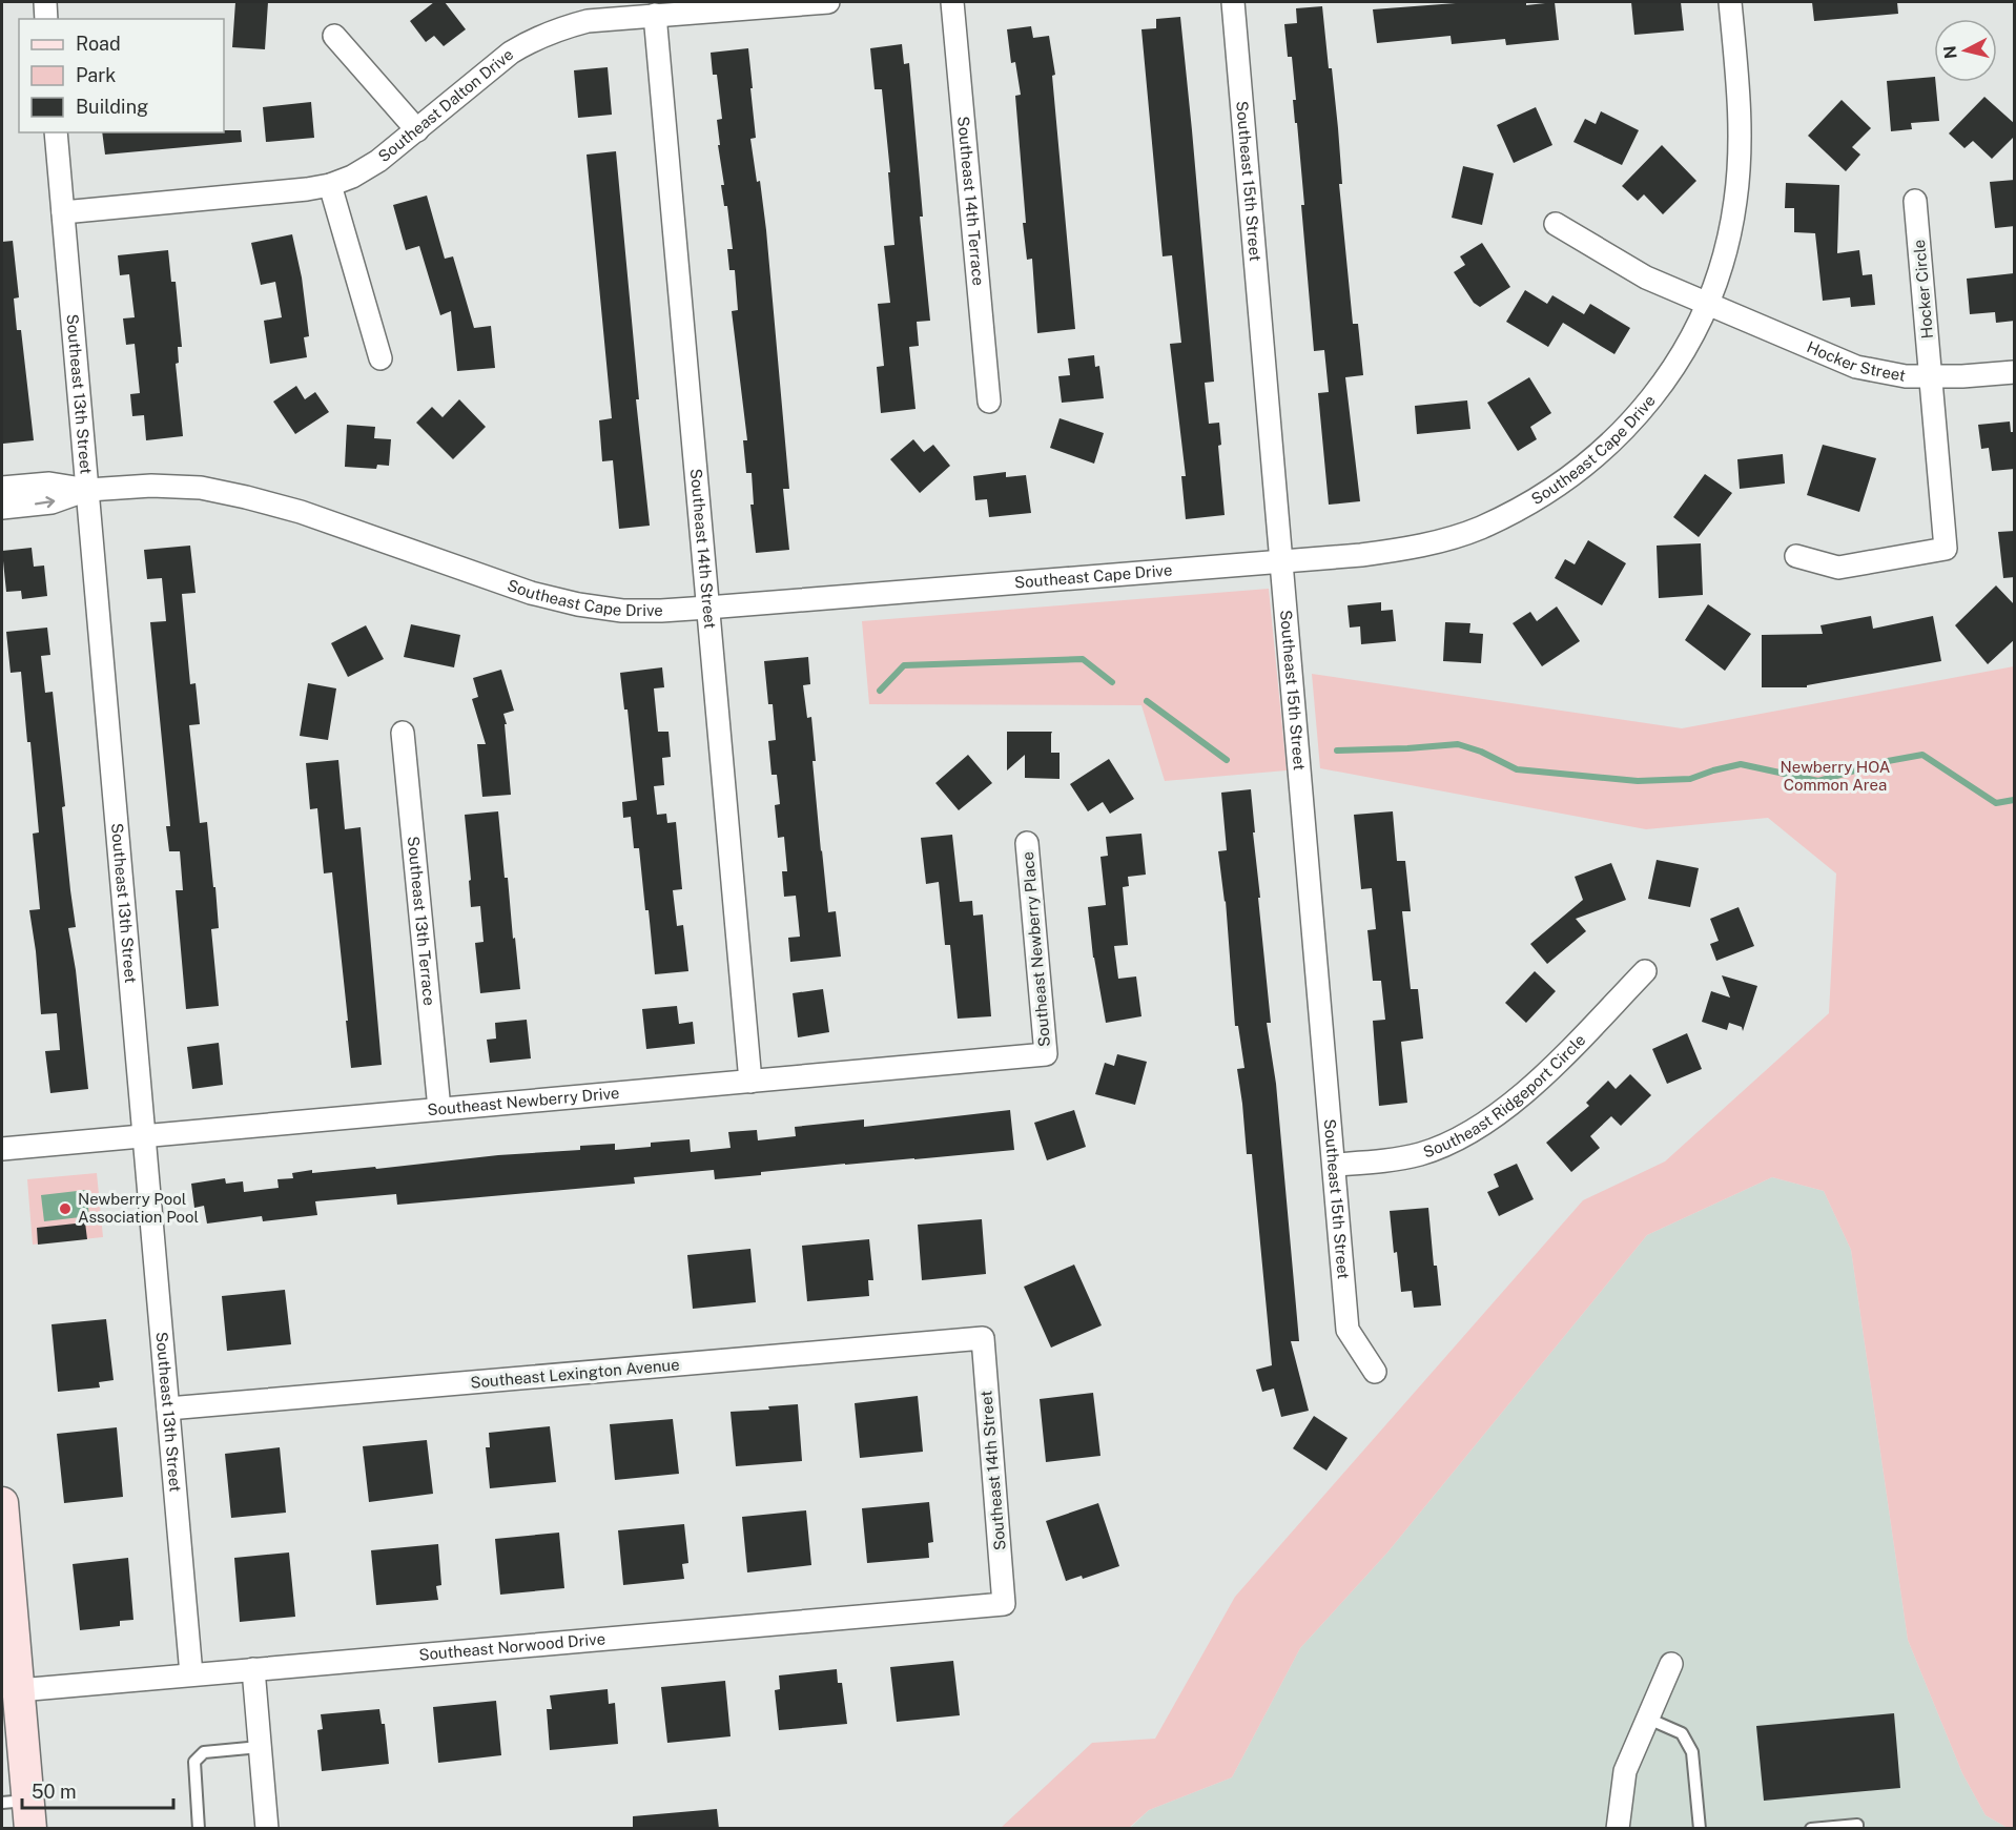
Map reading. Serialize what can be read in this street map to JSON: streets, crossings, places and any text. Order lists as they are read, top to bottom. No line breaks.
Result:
{"streets":{"street":["Southeast Dalton Drive","Southeast 15th Street","Southeast 14th Terrace","Hocker Circle","Hocker Street","Southeast 13th Street","Southeast Cape Drive","Southeast 14th Street","Southeast 13th Terrace","Southeast Newberry Place","Southeast Ridgeport Circle","Southeast Newberry Drive","Southeast Lexington Avenue","Southeast Norwood Drive"]},"crossings":[["Southeast Dalton Drive","Southeast 13th Street"],["Southeast Dalton Drive","Southeast 14th Street"],["Southeast 15th Street","Southeast Cape Drive"],["Southeast 15th Street","Southeast Ridgeport Circle"],["Hocker Circle","Hocker Street"],["Hocker Street","Southeast Cape Drive"],["Southeast 13th Street","Southeast Cape Drive"],["Southeast 13th Street","Southeast Newberry Drive"],["Southeast 13th Street","Southeast Lexington Avenue"],["Southeast 13th Street","Southeast Norwood Drive"],["Southeast Cape Drive","Southeast 14th Street"],["Southeast 14th Street","Southeast Newberry Drive"],["Southeast 14th Street","Southeast Lexington Avenue"],["Southeast 14th Street","Southeast Norwood Drive"],["Southeast 13th Terrace","Southeast Newberry Drive"],["Southeast Newberry Place","Southeast Newberry Drive"]],"parks":["Newberry HOA Common Area"],"places":["Newberry Pool Association Pool"],"legend":["Road","Park","Building"],"scale_bar":"50 m","north":"left"}
